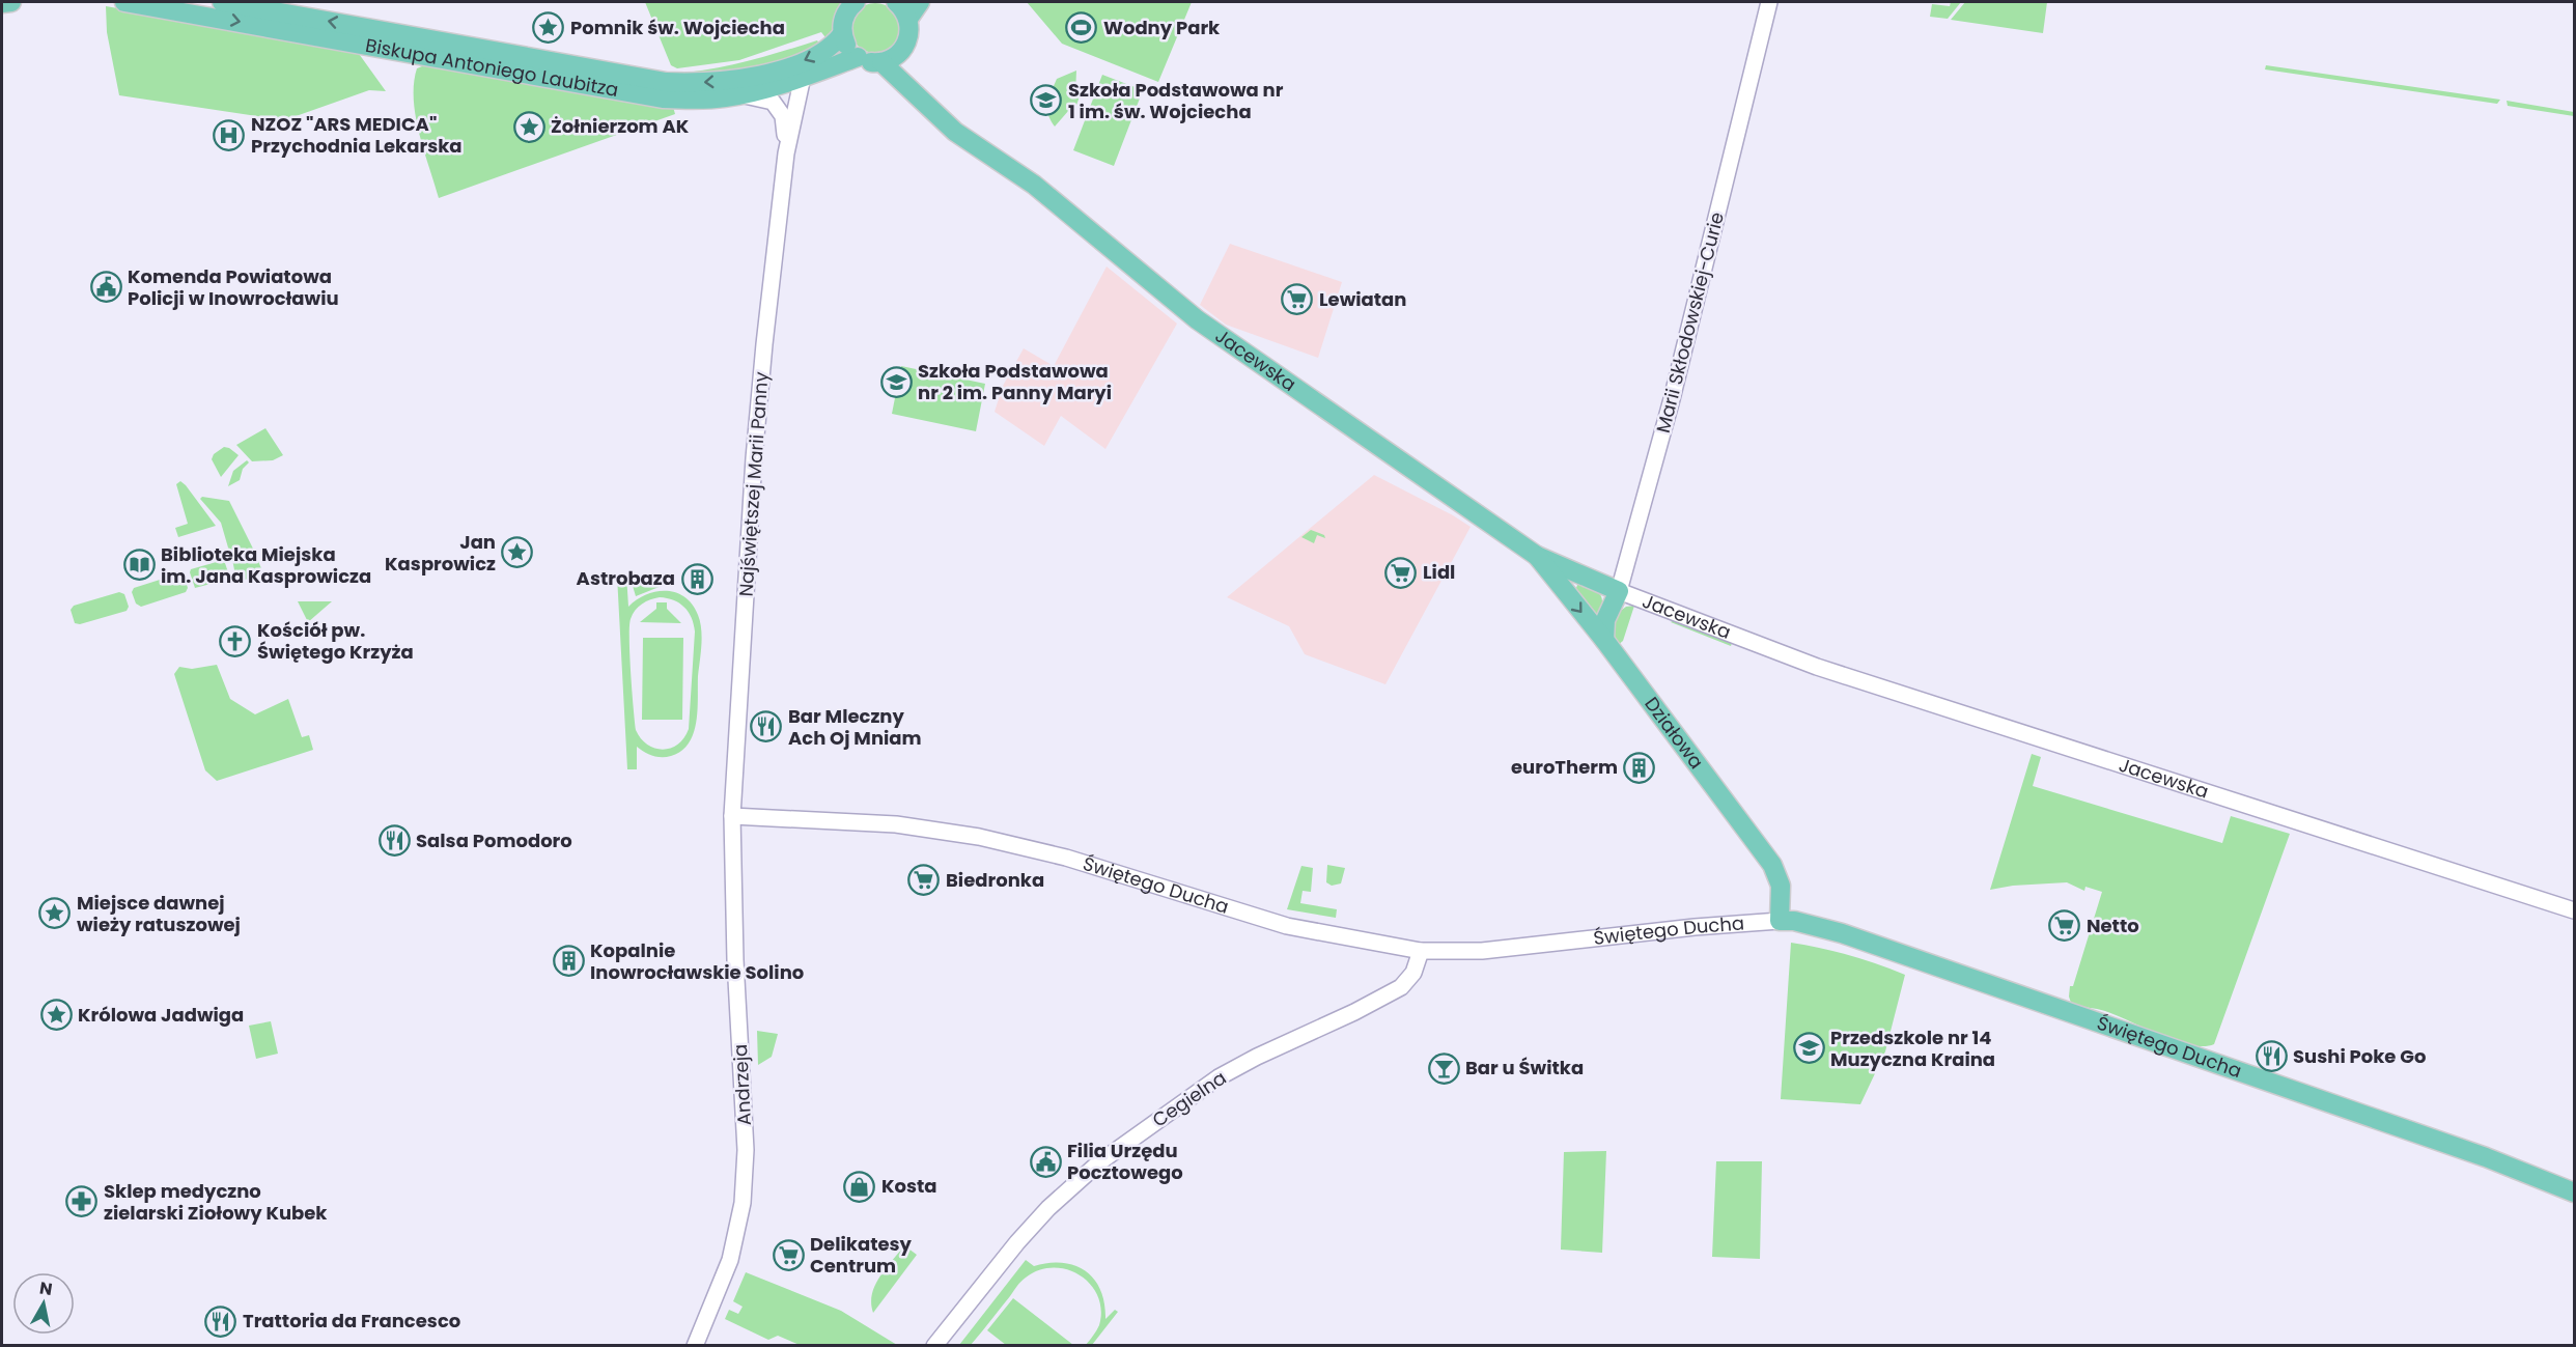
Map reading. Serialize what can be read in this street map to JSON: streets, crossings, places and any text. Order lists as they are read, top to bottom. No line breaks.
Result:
{"streets":{"main road":["Biskupa Antoniego Laubitza","Marii Skłodowskiej-Curie","Jacewska","Działowa","Świętego Ducha"],"street":["Najświętszej Marii Panny","Andrzeja","Cegielna"]},"crossings":[["Biskupa Antoniego Laubitza","Najświętszej Marii Panny"],["Marii Skłodowskiej-Curie","Jacewska"],["Marii Skłodowskiej-Curie","Działowa"],["Jacewska","Działowa"],["Najświętszej Marii Panny","Świętego Ducha"],["Najświętszej Marii Panny","Andrzeja"],["Działowa","Świętego Ducha"],["Świętego Ducha","Andrzeja"],["Świętego Ducha","Cegielna"]],"places":{"place":["Pomnik św. Wojciecha","Żołnierzom AK","Jan Kasprowicz","Miejsce dawnej wieży ratuszowej","Królowa Jadwiga"],"sports":["Wodny Park"],"school or university":["Szkoła Podstawowa nr 1 im. św. Wojciecha","Szkoła Podstawowa nr 2 im. Panny Maryi","Przedszkole nr 14 Muzyczna Kraina"],"hospital":["NZOZ \"ARS MEDICA\" Przychodnia Lekarska"],"public building":["Komenda Powiatowa Policji w Inowrocławiu","Filia Urzędu Pocztowego"],"supermarket":["Lewiatan","Lidl","Biedronka","Netto","Delikatesy Centrum"],"library":["Biblioteka Miejska im. Jana Kasprowicza"],"building":["Astrobaza","euroTherm","Kopalnie Inowrocławskie Solino"],"church":["Kościół pw. Świętego Krzyża"],"restaurant":["Bar Mleczny Ach Oj Mniam","Salsa Pomodoro","Sushi Poke Go","Trattoria da Francesco"],"bar":["Bar u Świtka"],"shop":["Kosta"],"pharmacy":["Sklep medyczno zielarski Ziołowy Kubek"]},"north":"top"}
